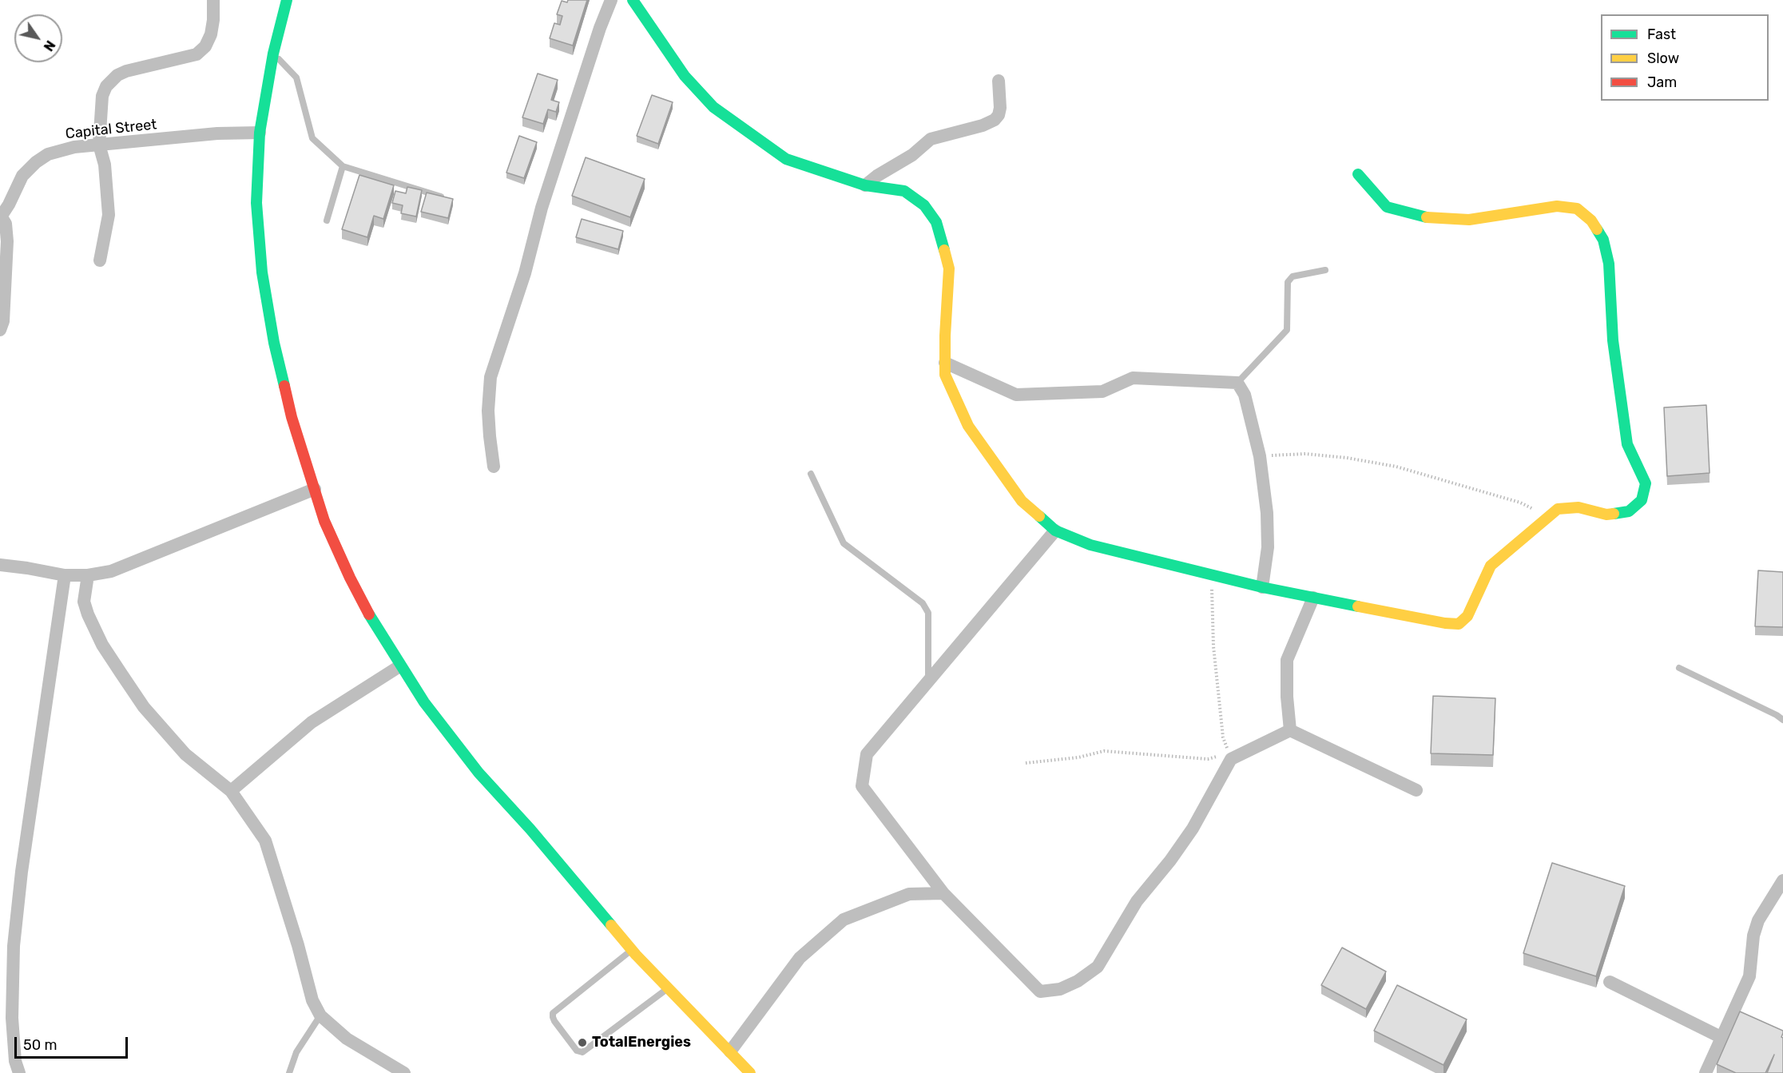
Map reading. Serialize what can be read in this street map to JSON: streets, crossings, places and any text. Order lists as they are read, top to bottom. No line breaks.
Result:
{"streets":{"street":["Capital Street"]},"places":["TotalEnergies"],"legend":["Fast","Slow","Jam"],"scale_bar":"50 m","north":"bottom right"}
